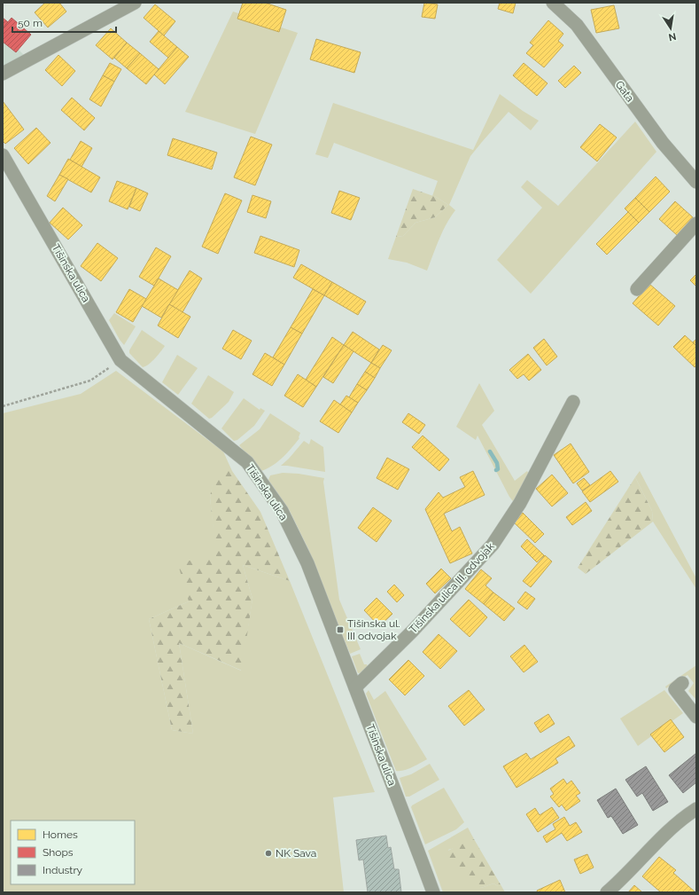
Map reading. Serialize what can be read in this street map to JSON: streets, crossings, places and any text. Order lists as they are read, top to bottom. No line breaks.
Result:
{"streets":{"street":["Gata","Tišinska ulica","Tišinska ulica III. odvojak"]},"crossings":[["Tišinska ulica","Tišinska ulica III. odvojak"]],"places":{"transit":["Tišinska ul. III odvojak"],"other":["NK Sava"]},"legend":["Homes","Shops","Industry"],"scale_bar":"50 m","north":"bottom"}
